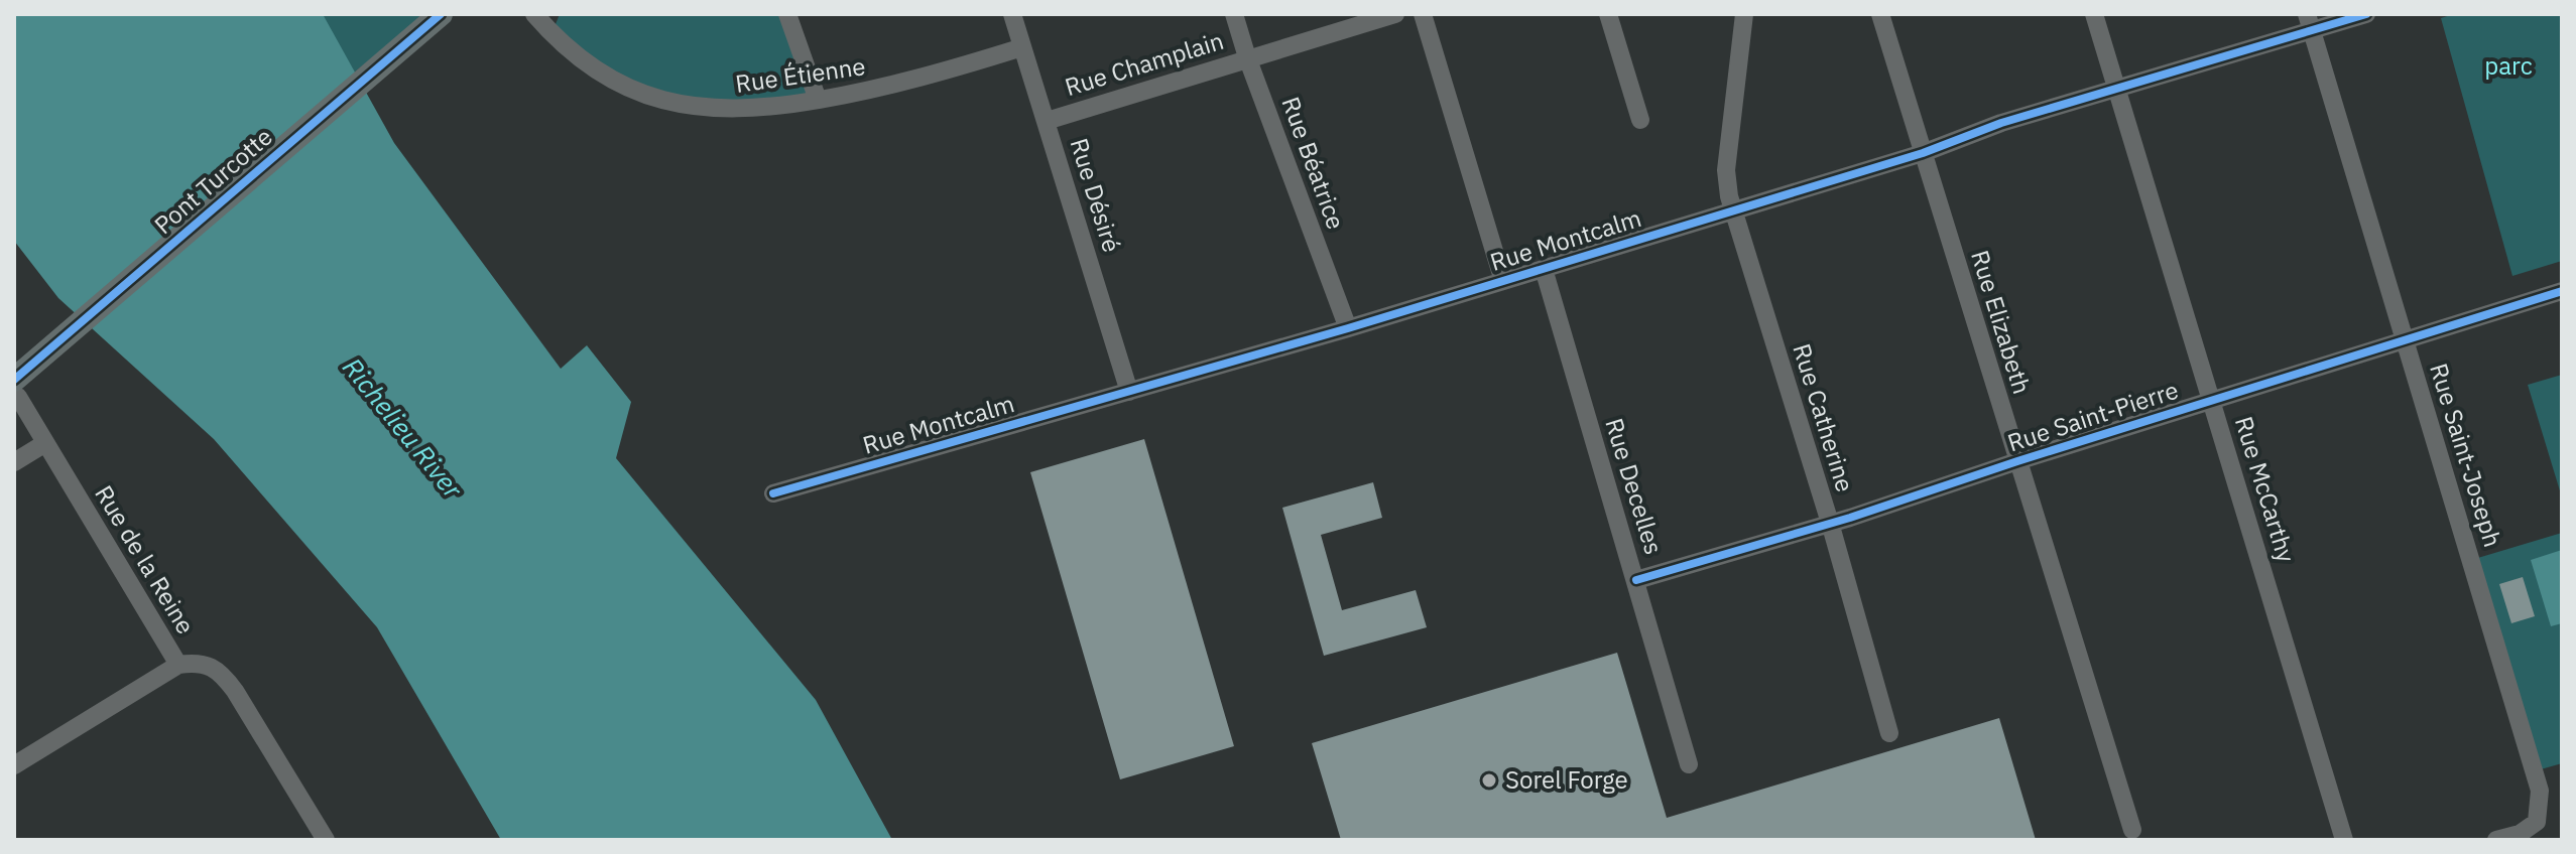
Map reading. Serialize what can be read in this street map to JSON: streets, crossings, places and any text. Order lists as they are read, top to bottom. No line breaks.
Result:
{"streets":{"main road":["Pont Turcotte"],"street":["Rue Champlain","Rue Étienne","Rue Béatrice","Rue Désiré","Rue Montcalm","Rue Elizabeth","Rue Saint-Pierre","Rue Catherine","Rue Saint-Joseph","Rue Decelles","Rue McCarthy","Rue de la Reine"]},"crossings":[["Rue Champlain","Rue Béatrice"],["Rue Champlain","Rue Désiré"],["Rue Étienne","Rue Désiré"],["Rue Béatrice","Rue Montcalm"],["Pont Turcotte","Rue de la Reine"],["Rue Désiré","Rue Montcalm"],["Rue Montcalm","Rue Elizabeth"],["Rue Montcalm","Rue Catherine"],["Rue Montcalm","Rue Saint-Joseph"],["Rue Montcalm","Rue Decelles"],["Rue Montcalm","Rue McCarthy"],["Rue Elizabeth","Rue Saint-Pierre"],["Rue Saint-Pierre","Rue Catherine"],["Rue Saint-Pierre","Rue Saint-Joseph"],["Rue Saint-Pierre","Rue Decelles"],["Rue Saint-Pierre","Rue McCarthy"]],"water":["Richelieu River"],"parks":["parc"],"places":["Sorel Forge"]}
